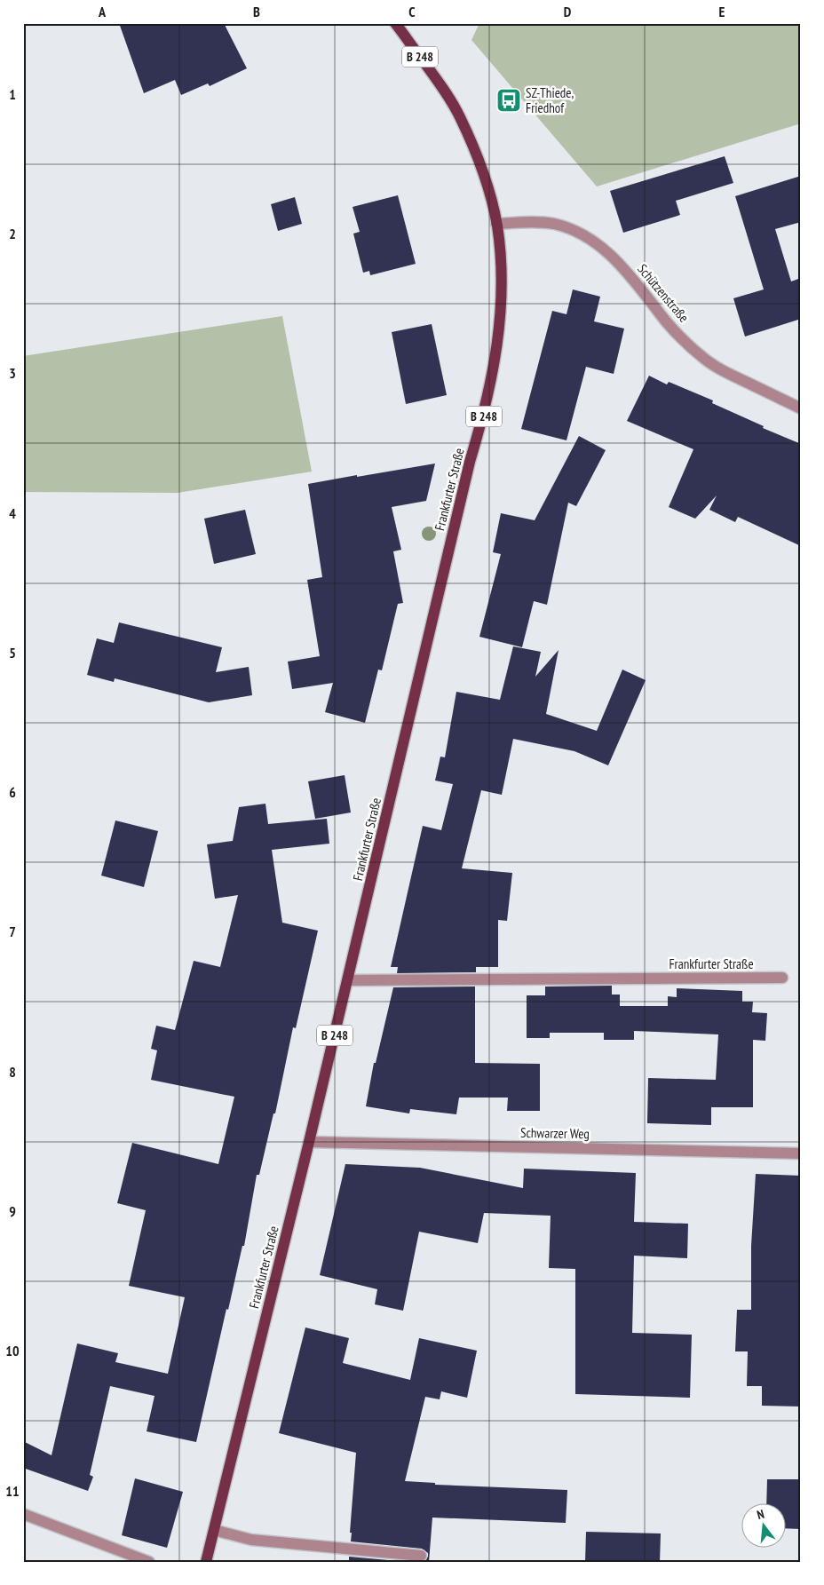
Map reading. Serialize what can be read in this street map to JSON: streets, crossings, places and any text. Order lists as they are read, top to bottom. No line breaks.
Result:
{"streets":{"main road":["B 248","Frankfurter Straße"],"street":["Schützenstraße","Schwarzer Weg"]},"crossings":[["Schützenstraße","Frankfurter Straße"],["Frankfurter Straße","Schwarzer Weg"]],"places":{"bus stop":["SZ-Thiede, Friedhof"]},"north":"top","grid":{"columns":["A","B","C","D","E"],"rows":["1","2","3","4","5","6","7","8","9","10","11"]}}
